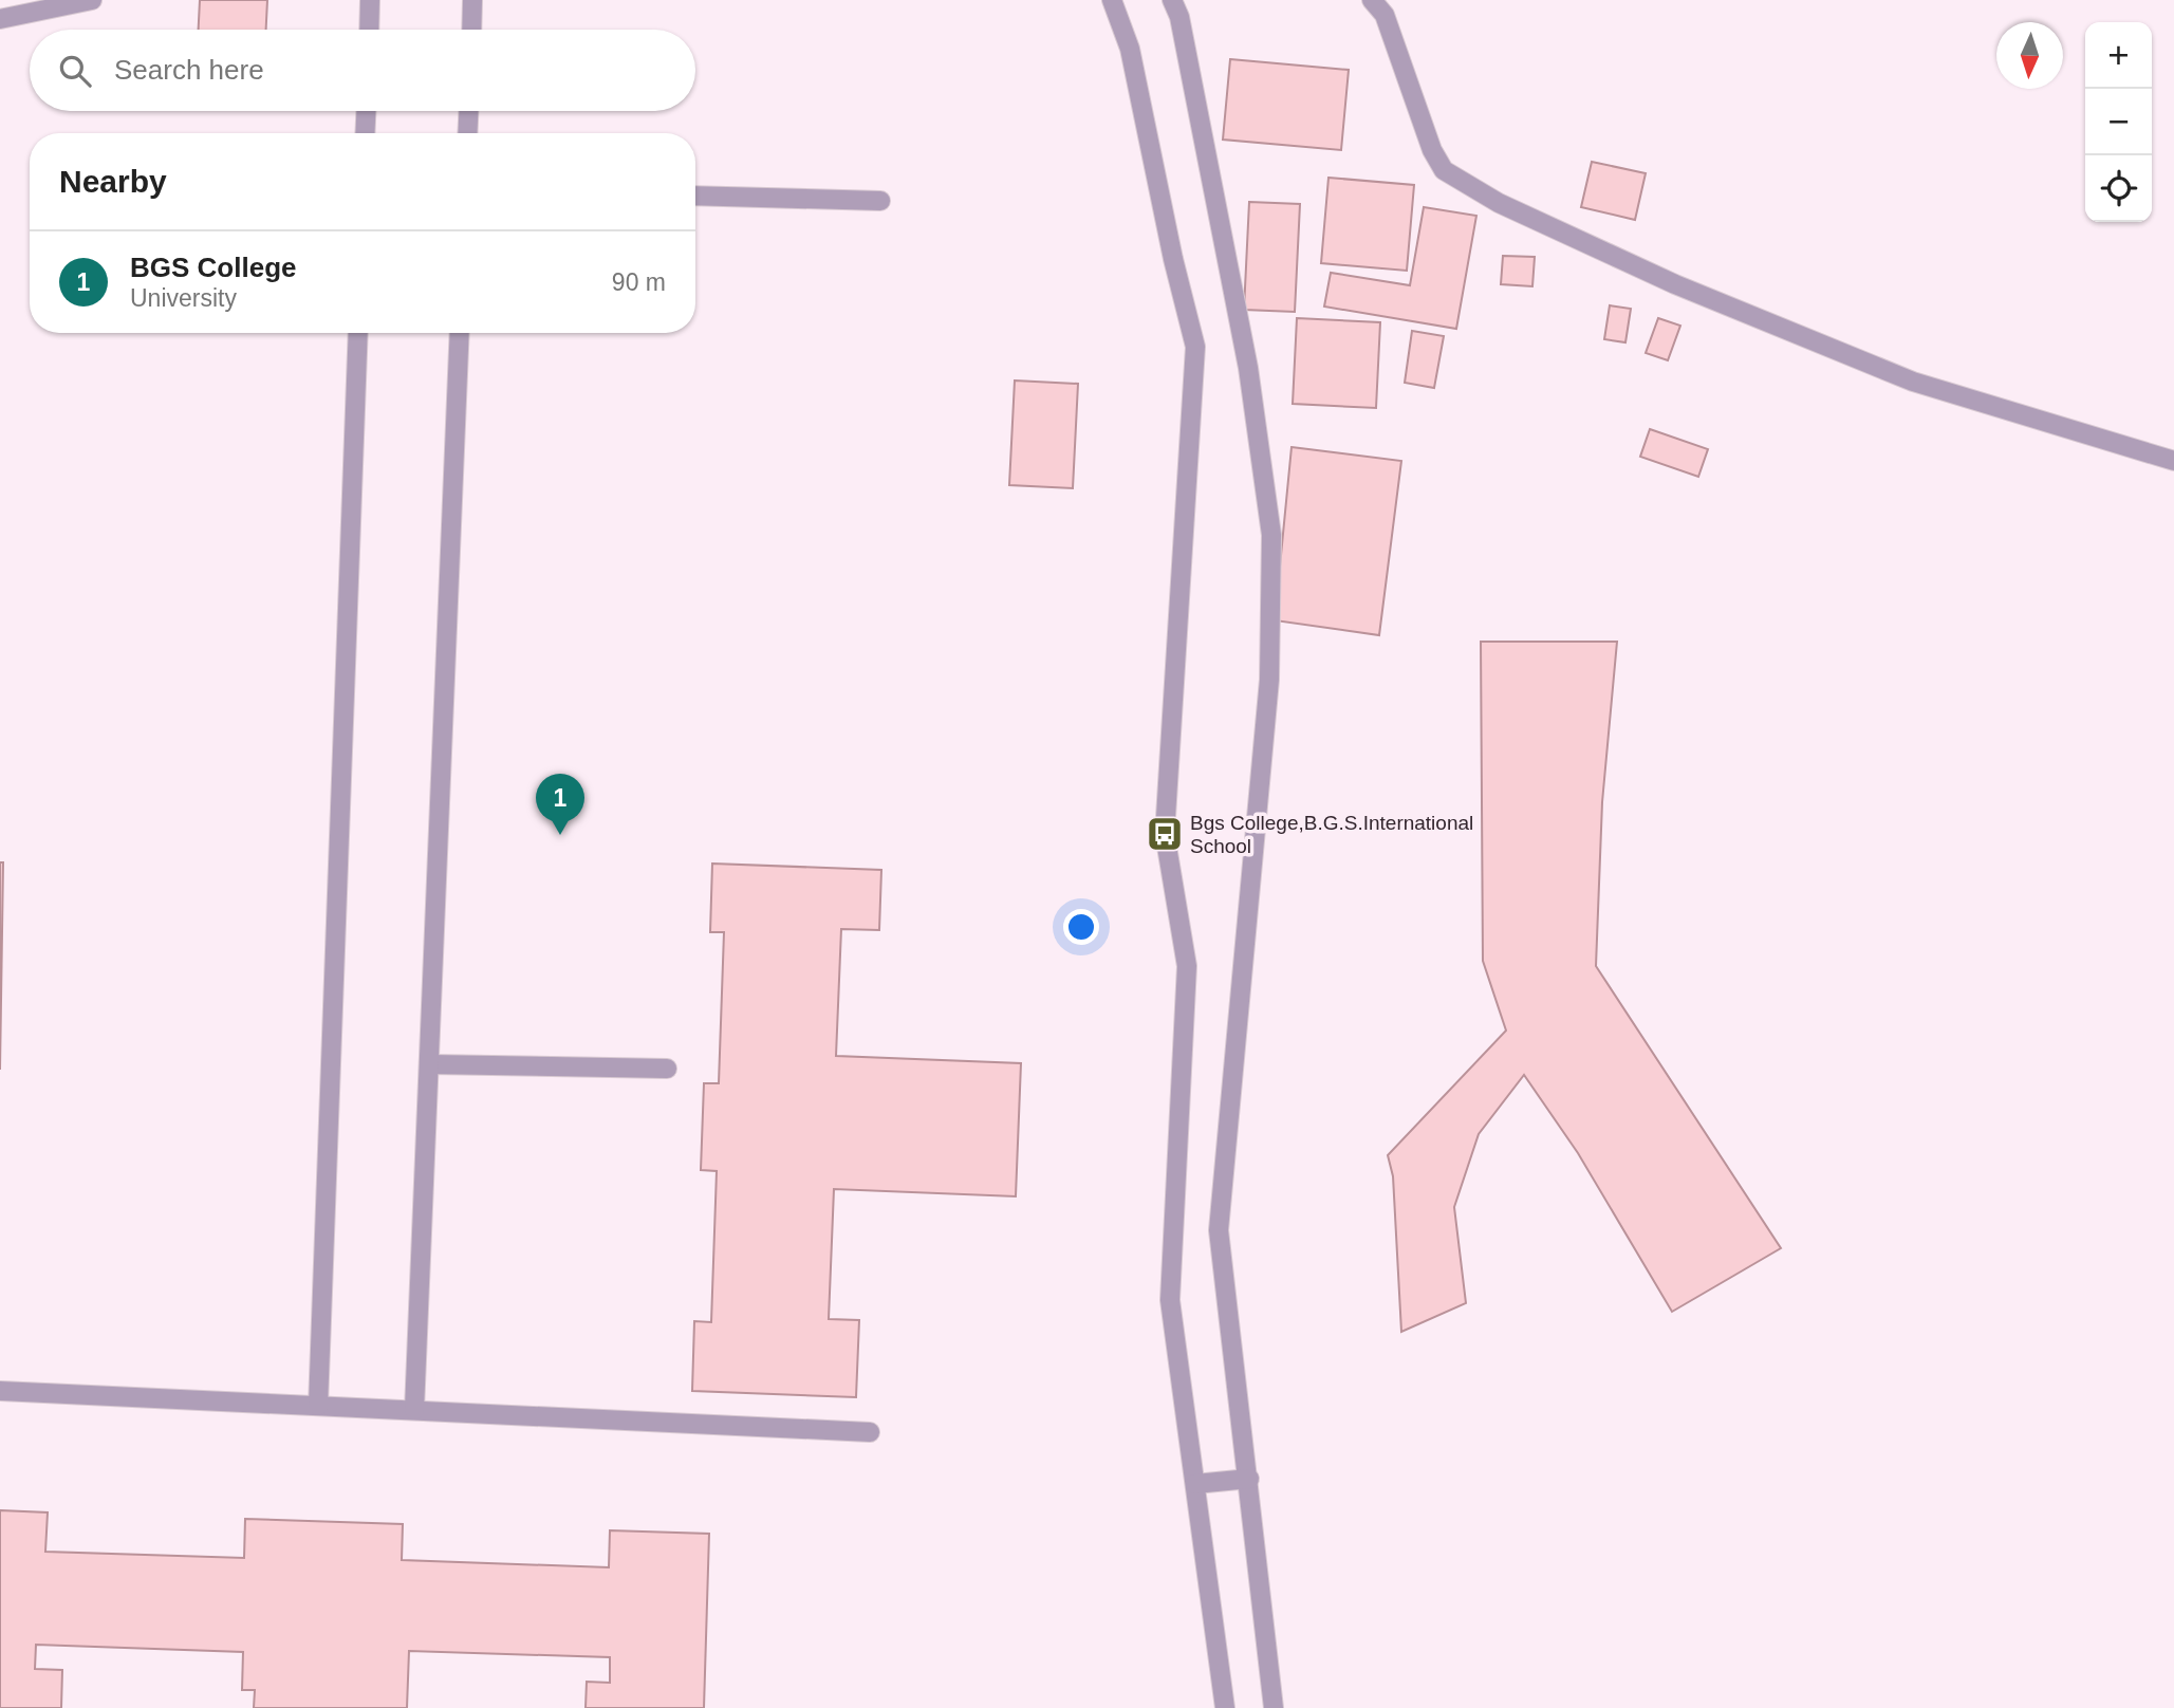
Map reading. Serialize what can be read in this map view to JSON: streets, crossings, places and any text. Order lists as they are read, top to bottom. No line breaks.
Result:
{"places":{"bus stop":["Bgs College,B.G.S.International School"]},"north":"bottom","page":{"map_buttons":["+","−"],"search":"Search here","heading":"Nearby","list":[{"mark":"1","name":"BGS College","note":"University","value":"90 m"}],"pins":"1"}}
